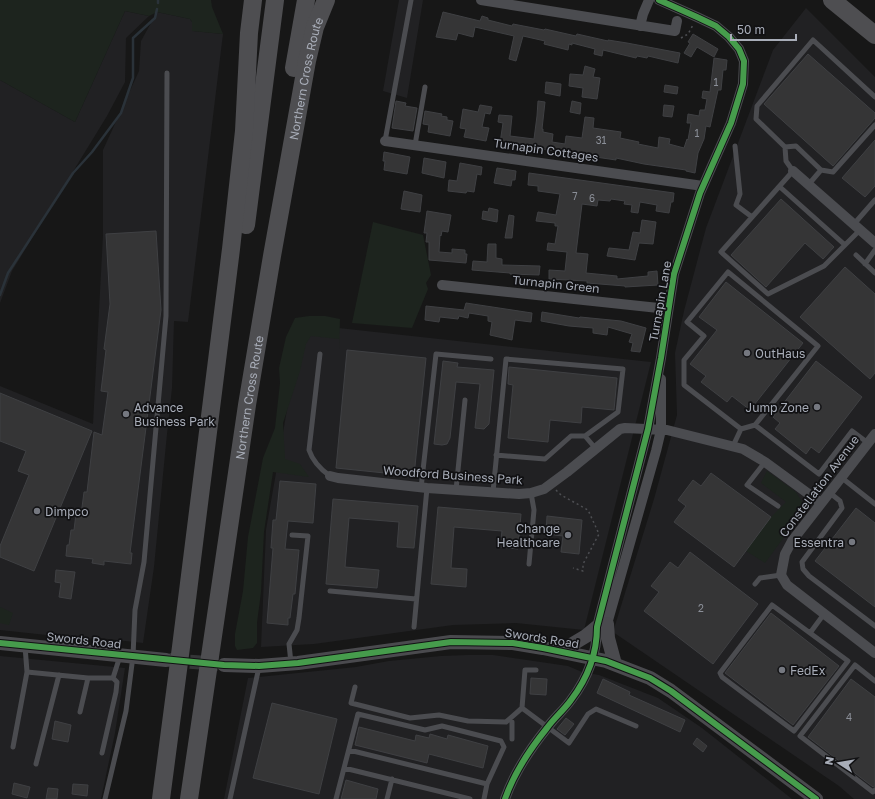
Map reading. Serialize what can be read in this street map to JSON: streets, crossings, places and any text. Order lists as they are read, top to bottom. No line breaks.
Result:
{"streets":{"highway":["Northern Cross Route"],"main road":["Swords Road"],"street":["Turnapin Cottages","Turnapin Green","Turnapin Lane","Woodford Business Park","Constellation Avenue"]},"crossings":[["Turnapin Cottages","Turnapin Lane"],["Turnapin Green","Turnapin Lane"],["Turnapin Lane","Woodford Business Park"],["Turnapin Lane","Swords Road"],["Woodford Business Park","Constellation Avenue"]],"places":["OutHaus","Jump Zone","Advance Business Park","Dimpco","Change Healthcare","Essentra","FedEx"],"house_numbers":["1","1","31","7","6","2","4"],"scale_bar":"50 m","north":"left"}
